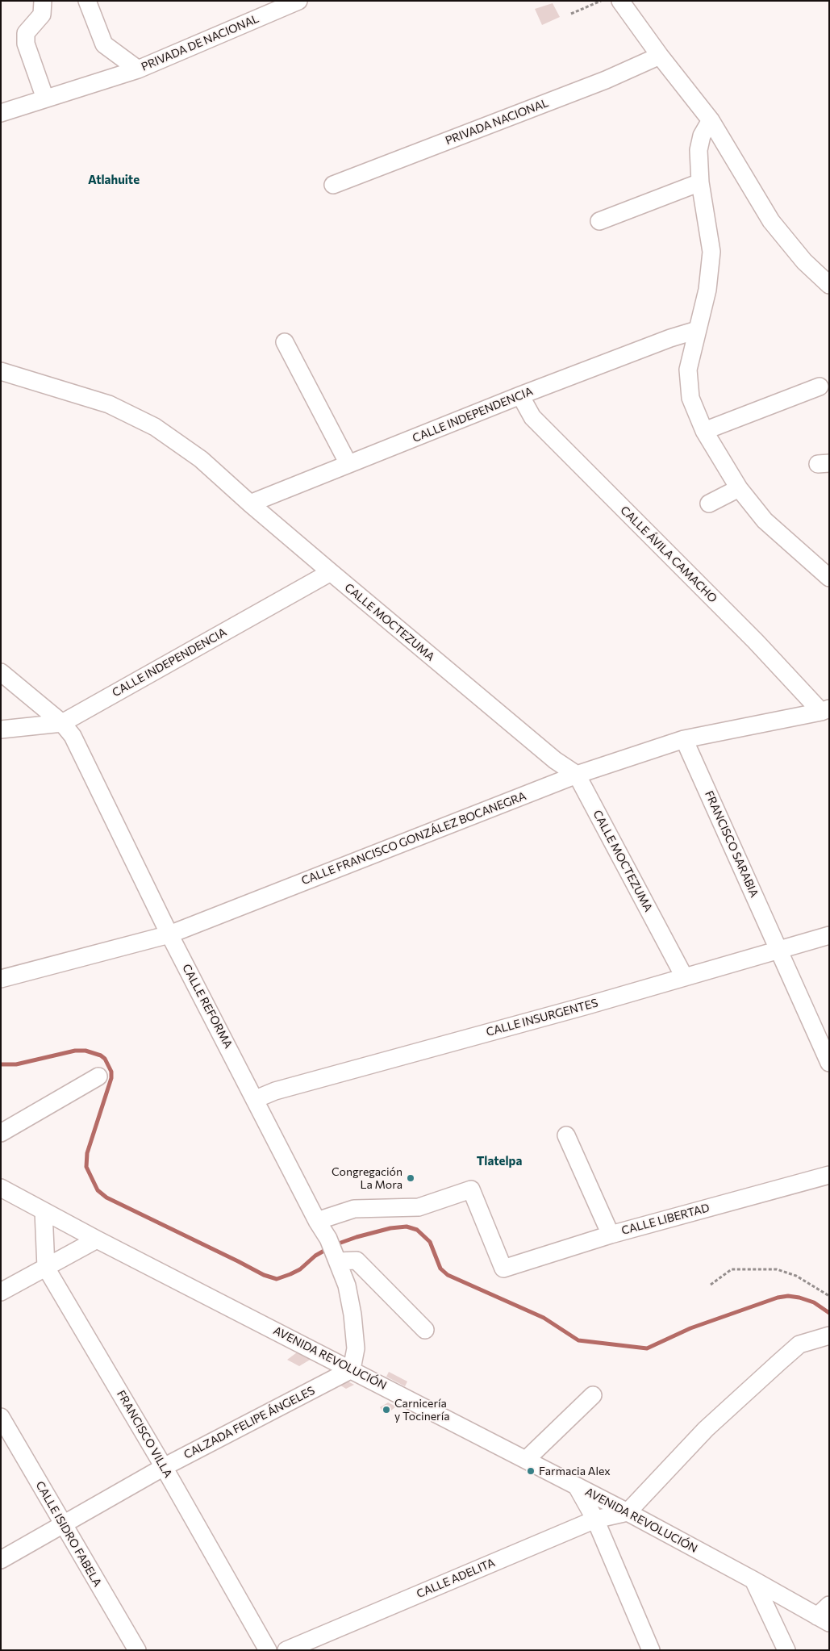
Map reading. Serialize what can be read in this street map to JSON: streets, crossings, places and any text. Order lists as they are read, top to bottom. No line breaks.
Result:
{"streets":{"street":["PRIVADA DE NACIONAL","PRIVADA NACIONAL","CALLE INDEPENDENCIA","CALLE ÁVILA CAMACHO","CALLE MOCTEZUMA","CALLE FRANCISCO GONZÁLEZ BOCANEGRA","FRANCISCO SARABIA","CALLE REFORMA","CALLE INSURGENTES","CALLE LIBERTAD","AVENIDA REVOLUCIÓN","CALZADA FELIPE ÁNGELES","FRANCISCO VILLA","CALLE ISIDRO FABELA","CALLE ADELITA"]},"crossings":[["CALLE INDEPENDENCIA","CALLE ÁVILA CAMACHO"],["CALLE INDEPENDENCIA","CALLE MOCTEZUMA"],["CALLE INDEPENDENCIA","CALLE REFORMA"],["CALLE ÁVILA CAMACHO","CALLE FRANCISCO GONZÁLEZ BOCANEGRA"],["CALLE MOCTEZUMA","CALLE FRANCISCO GONZÁLEZ BOCANEGRA"],["CALLE MOCTEZUMA","CALLE INSURGENTES"],["CALLE FRANCISCO GONZÁLEZ BOCANEGRA","FRANCISCO SARABIA"],["CALLE FRANCISCO GONZÁLEZ BOCANEGRA","CALLE REFORMA"],["FRANCISCO SARABIA","CALLE INSURGENTES"],["CALLE REFORMA","CALLE INSURGENTES"],["CALLE REFORMA","CALLE LIBERTAD"],["CALLE REFORMA","AVENIDA REVOLUCIÓN"],["CALLE REFORMA","CALZADA FELIPE ÁNGELES"],["AVENIDA REVOLUCIÓN","CALZADA FELIPE ÁNGELES"],["AVENIDA REVOLUCIÓN","FRANCISCO VILLA"],["AVENIDA REVOLUCIÓN","CALLE ADELITA"],["CALZADA FELIPE ÁNGELES","FRANCISCO VILLA"],["CALZADA FELIPE ÁNGELES","CALLE ISIDRO FABELA"]],"districts":["Atlahuite","Tlatelpa"],"places":["Congregación La Mora","Carnicería y Tocinería","Farmacia Alex"]}
